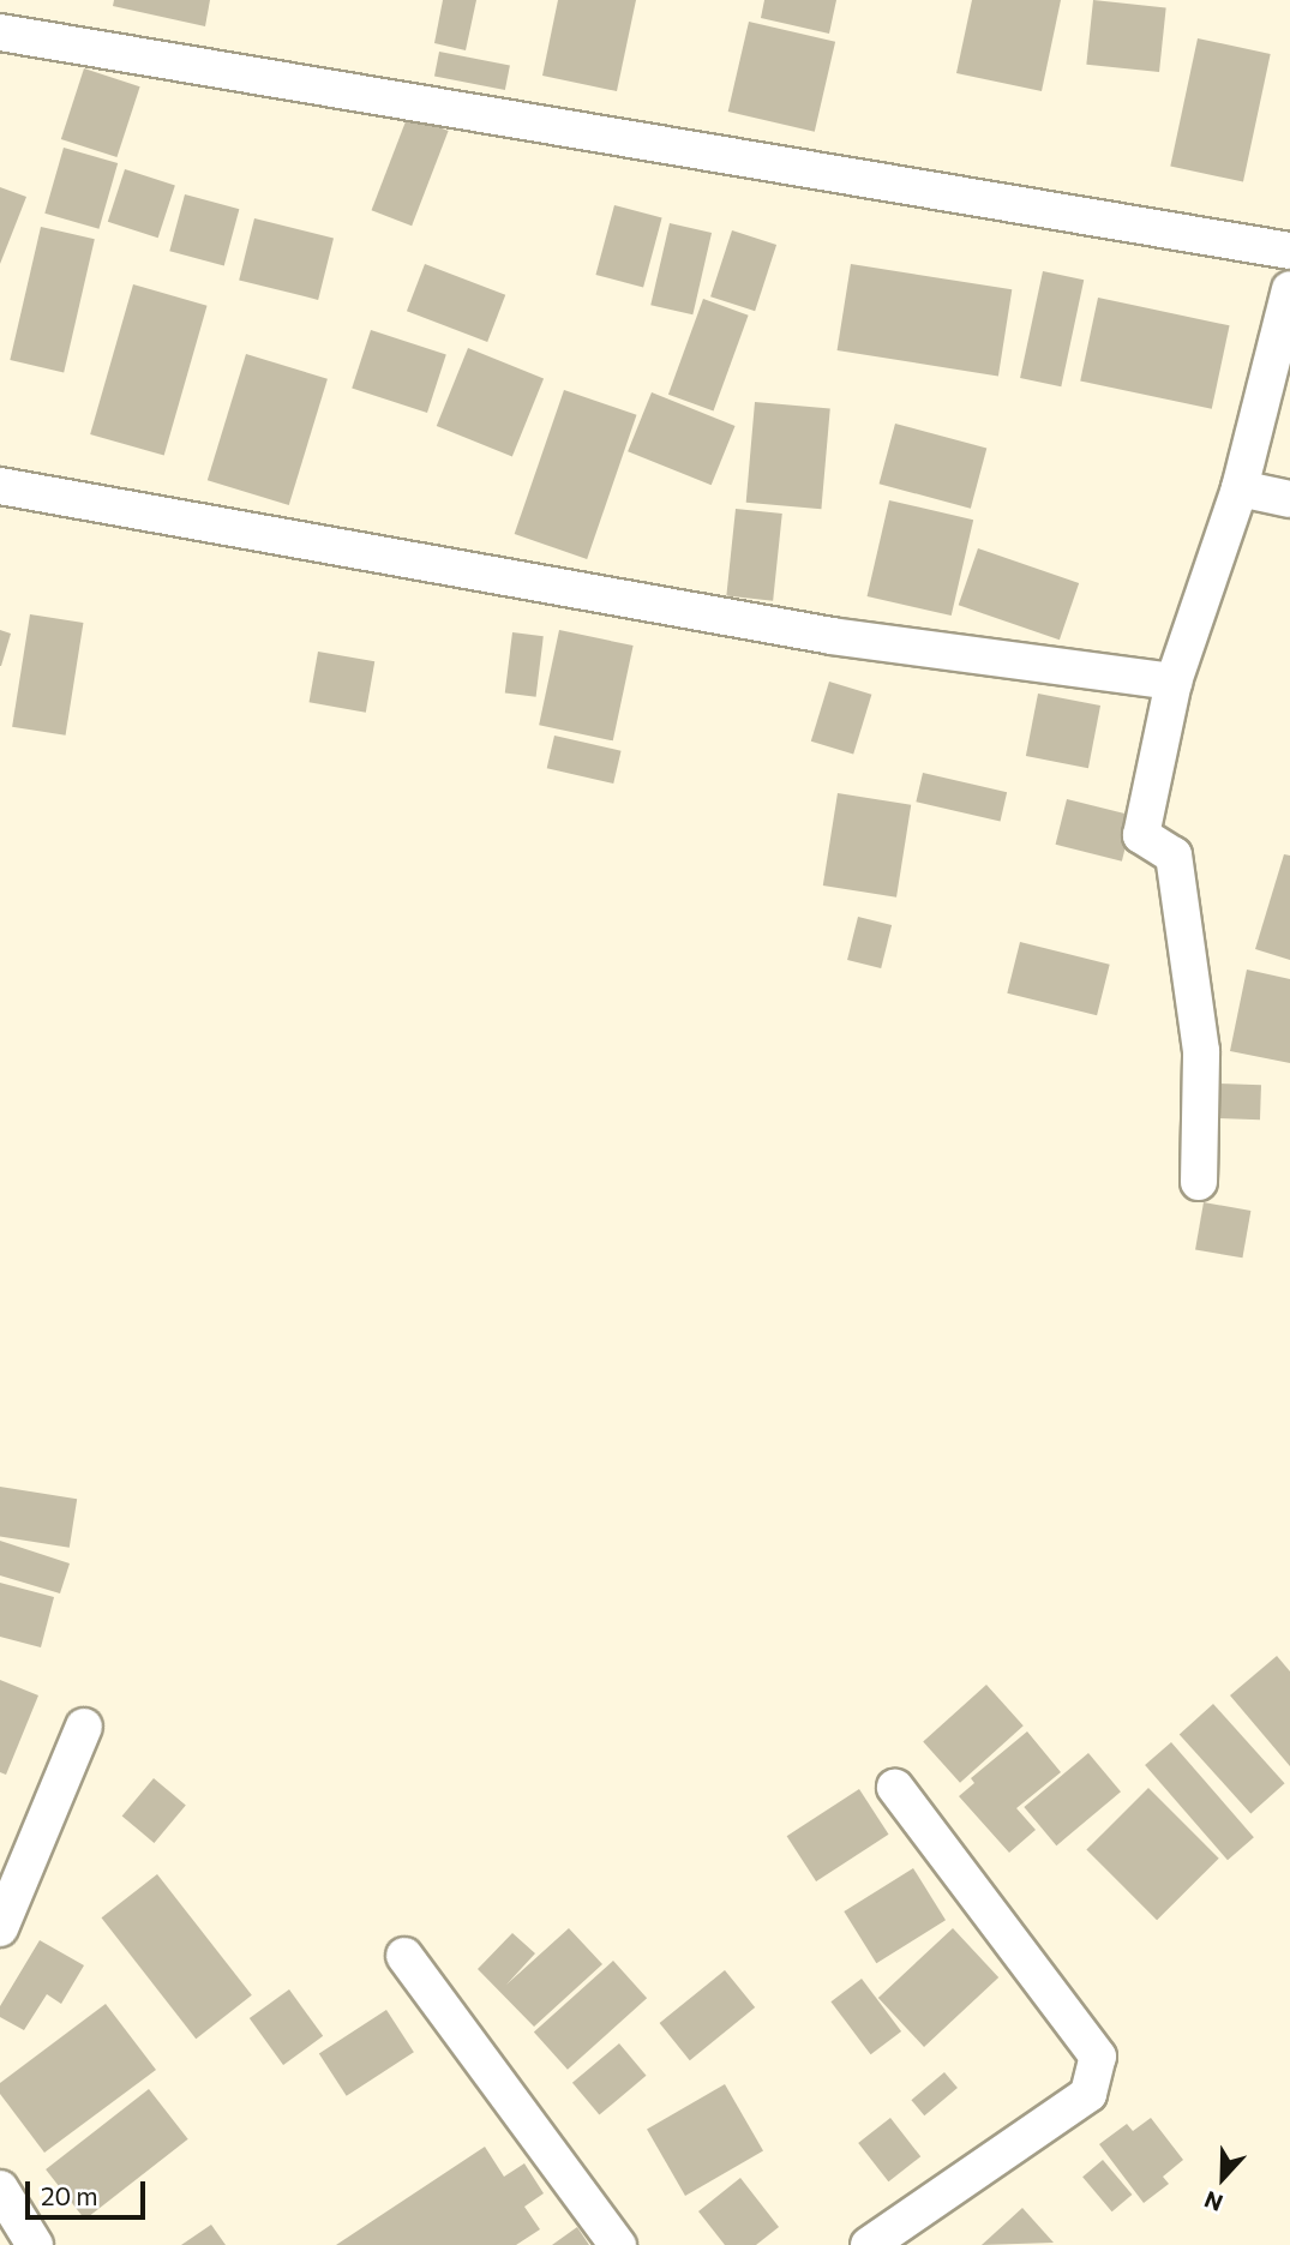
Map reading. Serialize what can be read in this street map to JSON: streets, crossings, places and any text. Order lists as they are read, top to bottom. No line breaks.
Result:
{"scale_bar":"20 m","north":"bottom"}
